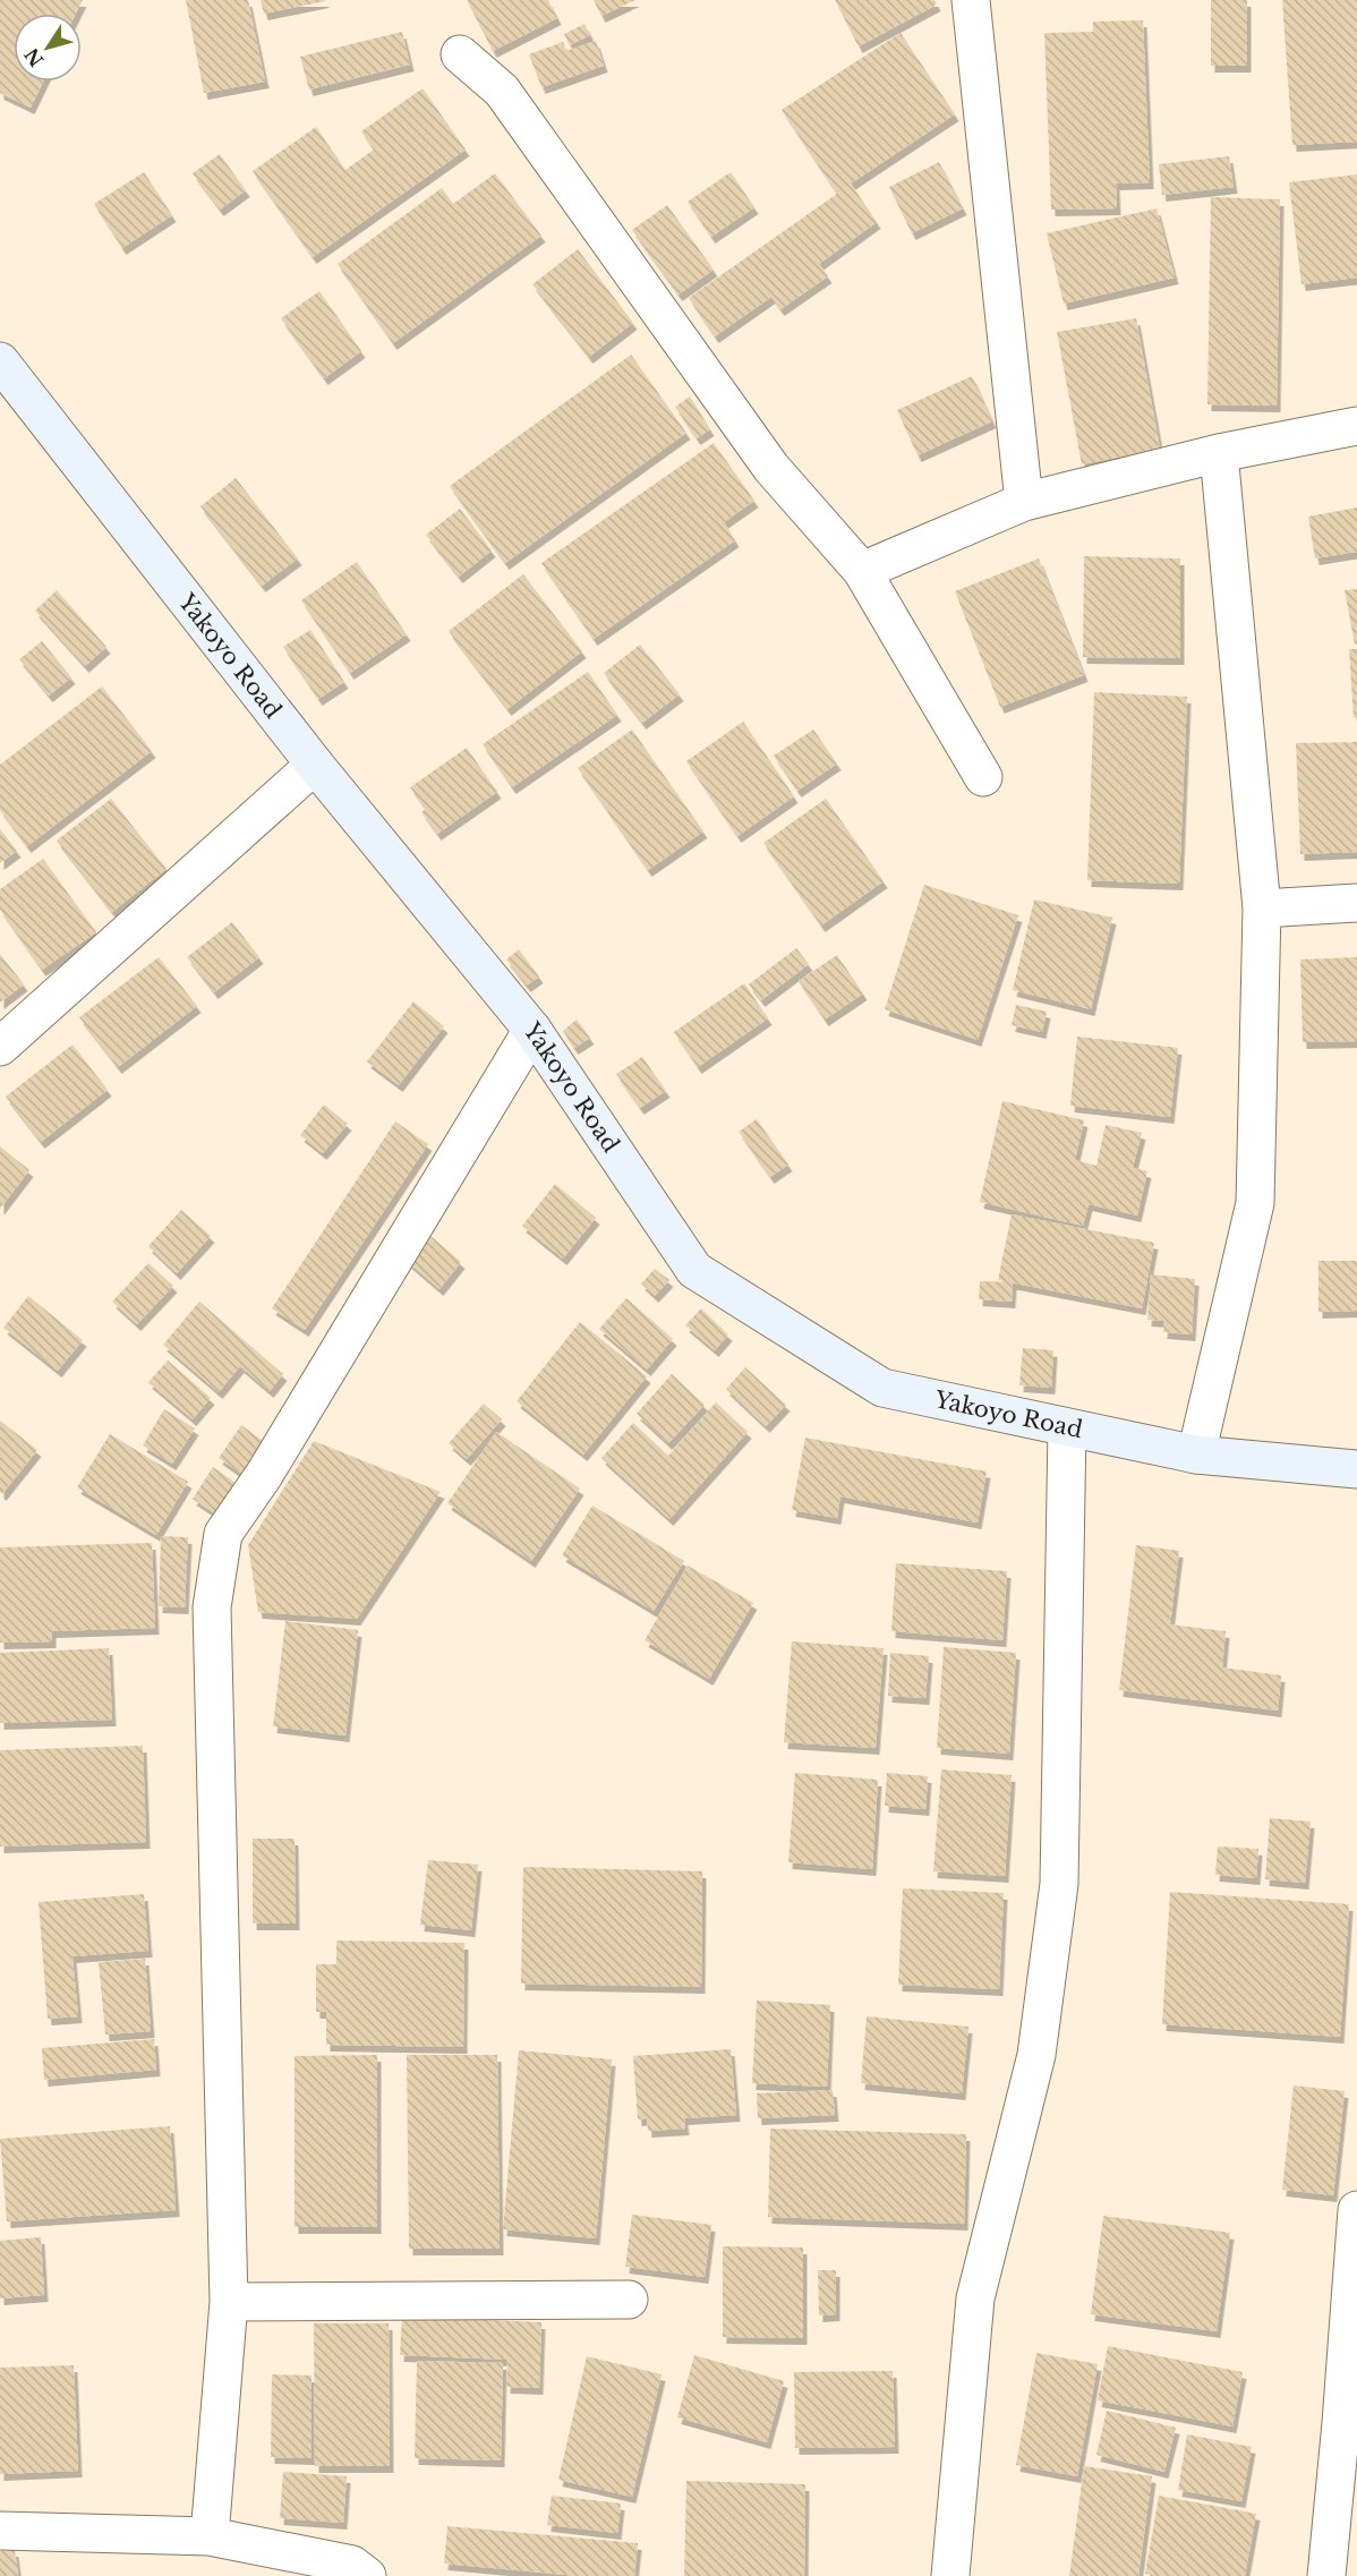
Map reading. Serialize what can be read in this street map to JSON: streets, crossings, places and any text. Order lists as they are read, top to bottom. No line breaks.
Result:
{"streets":{"main road":["Yakoyo Road"]},"north":"bottom left"}
